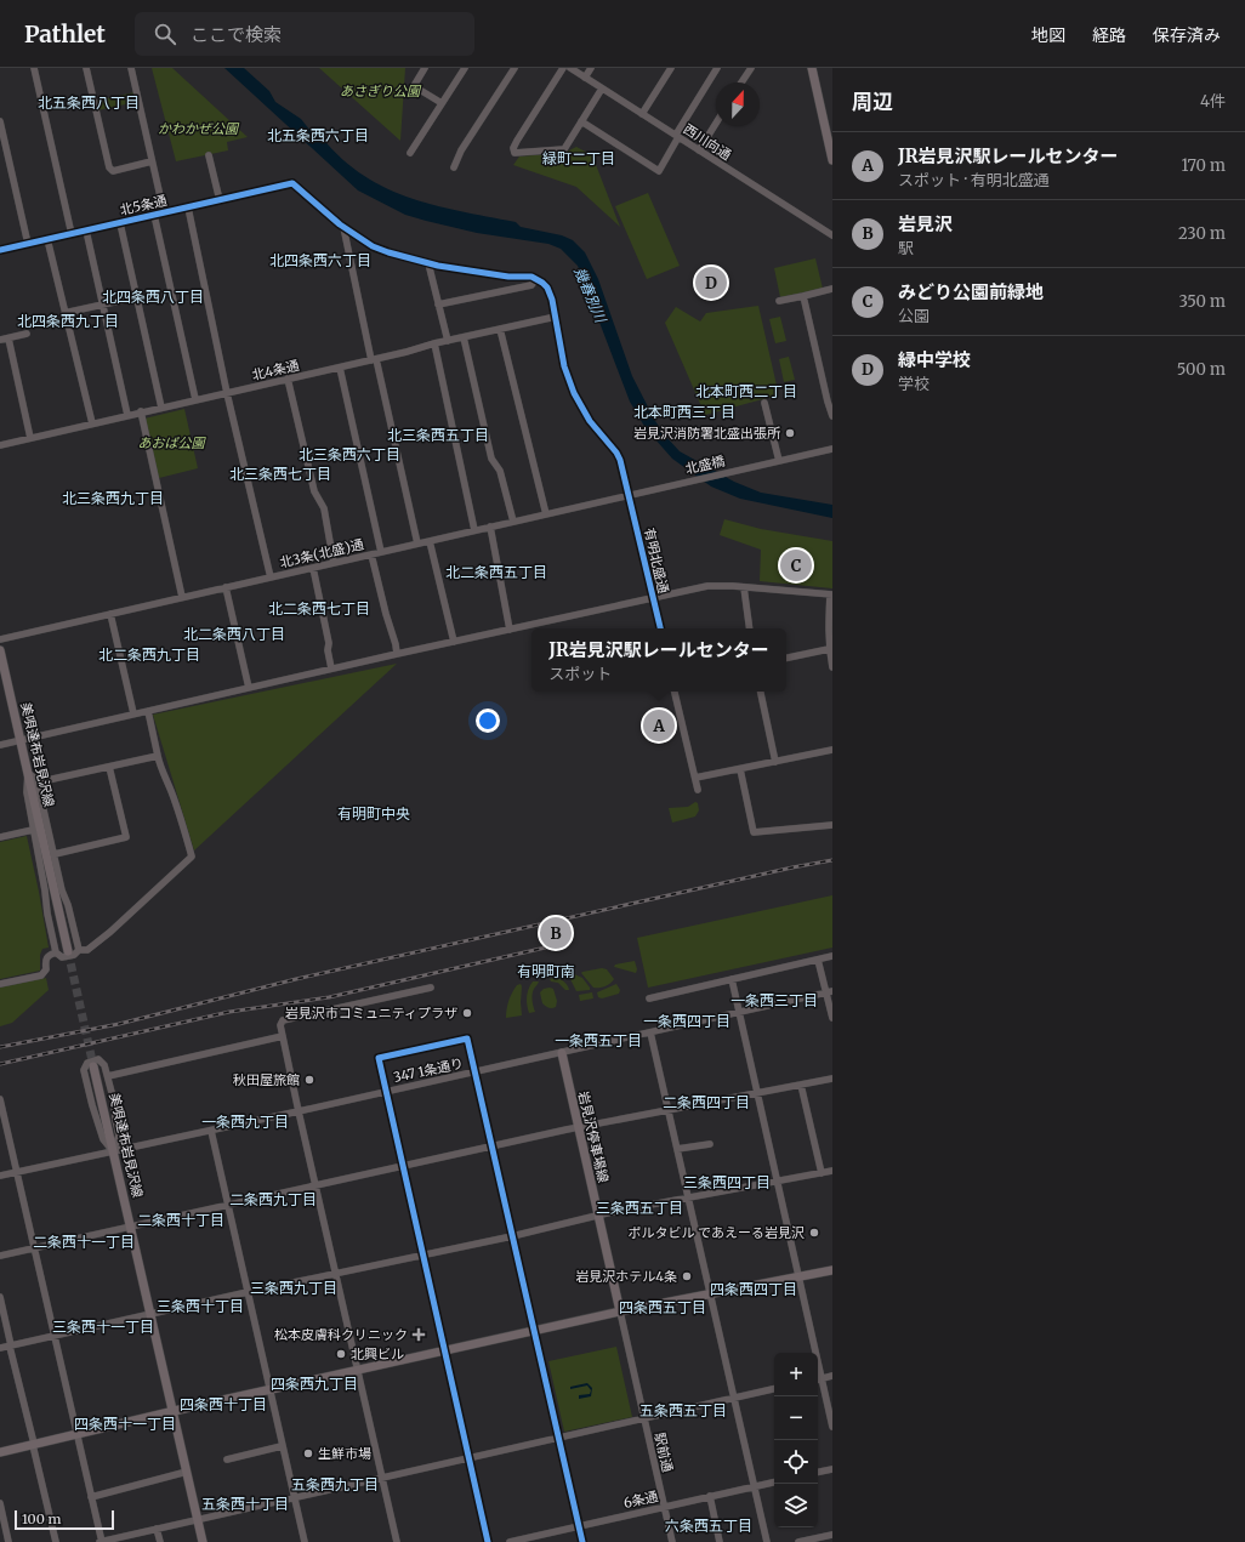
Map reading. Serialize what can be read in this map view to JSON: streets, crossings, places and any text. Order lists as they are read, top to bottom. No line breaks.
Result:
{"streets":{"main road":["美唄達布岩見沢線","岩見沢停車場線"],"street":["西川向通","北5条通","北4条通","北盛橋","北3条(北盛)通","有明北盛通","347 1条通り","駅前通","6条通"]},"crossings":[["北4条通","有明北盛通"],["北盛橋","北3条(北盛)通"],["北3条(北盛)通","有明北盛通"],["美唄達布岩見沢線","347 1条通り"],["347 1条通り","岩見沢停車場線"],["岩見沢停車場線","駅前通"],["駅前通","6条通"]],"districts":["北五条西八丁目","北五条西六丁目","緑町二丁目","北四条西六丁目","北四条西八丁目","北四条西九丁目","北本町西二丁目","北本町西三丁目","北三条西五丁目","北三条西六丁目","北三条西七丁目","北三条西九丁目","北二条西五丁目","北二条西七丁目","北二条西八丁目","北二条西九丁目","有明町中央","有明町南","一条西三丁目","一条西四丁目","一条西五丁目","二条西四丁目","一条西九丁目","三条西四丁目","二条西九丁目","三条西五丁目","二条西十丁目","二条西十一丁目","三条西九丁目","四条西四丁目","三条西十丁目","四条西五丁目","三条西十一丁目","四条西九丁目","四条西十丁目","五条西五丁目","四条西十一丁目","五条西九丁目","五条西十丁目","六条西五丁目"],"water":["幾春別川"],"parks":["あさぎり公園","かわかぜ公園","あおば公園"],"places":{"other":["岩見沢消防署北盛出張所","岩見沢市コミュニティプラザ","秋田屋旅館","ポルタビル であえーる岩見沢","岩見沢ホテル4条","北興ビル","生鮮市場"],"health":["松本皮膚科クリニック"]},"scale_bar":"100 m","north":"top","page":{"header":"Pathlet","search":"ここで検索","nav":["地図","経路","保存済み"],"heading":["周辺","4件"],"list":[{"mark":"A","name":"JR岩見沢駅レールセンター","note":"スポット · 有明北盛通","value":"170 m"},{"mark":"B","name":"岩見沢","note":"駅","value":"230 m"},{"mark":"C","name":"みどり公園前緑地","note":"公園","value":"350 m"},{"mark":"D","name":"緑中学校","note":"学校","value":"500 m"}],"pins":["D","C","A","B"],"popup":["JR岩見沢駅レールセンター","スポット"],"map_buttons":["+","−"],"scale":"100 m"}}
